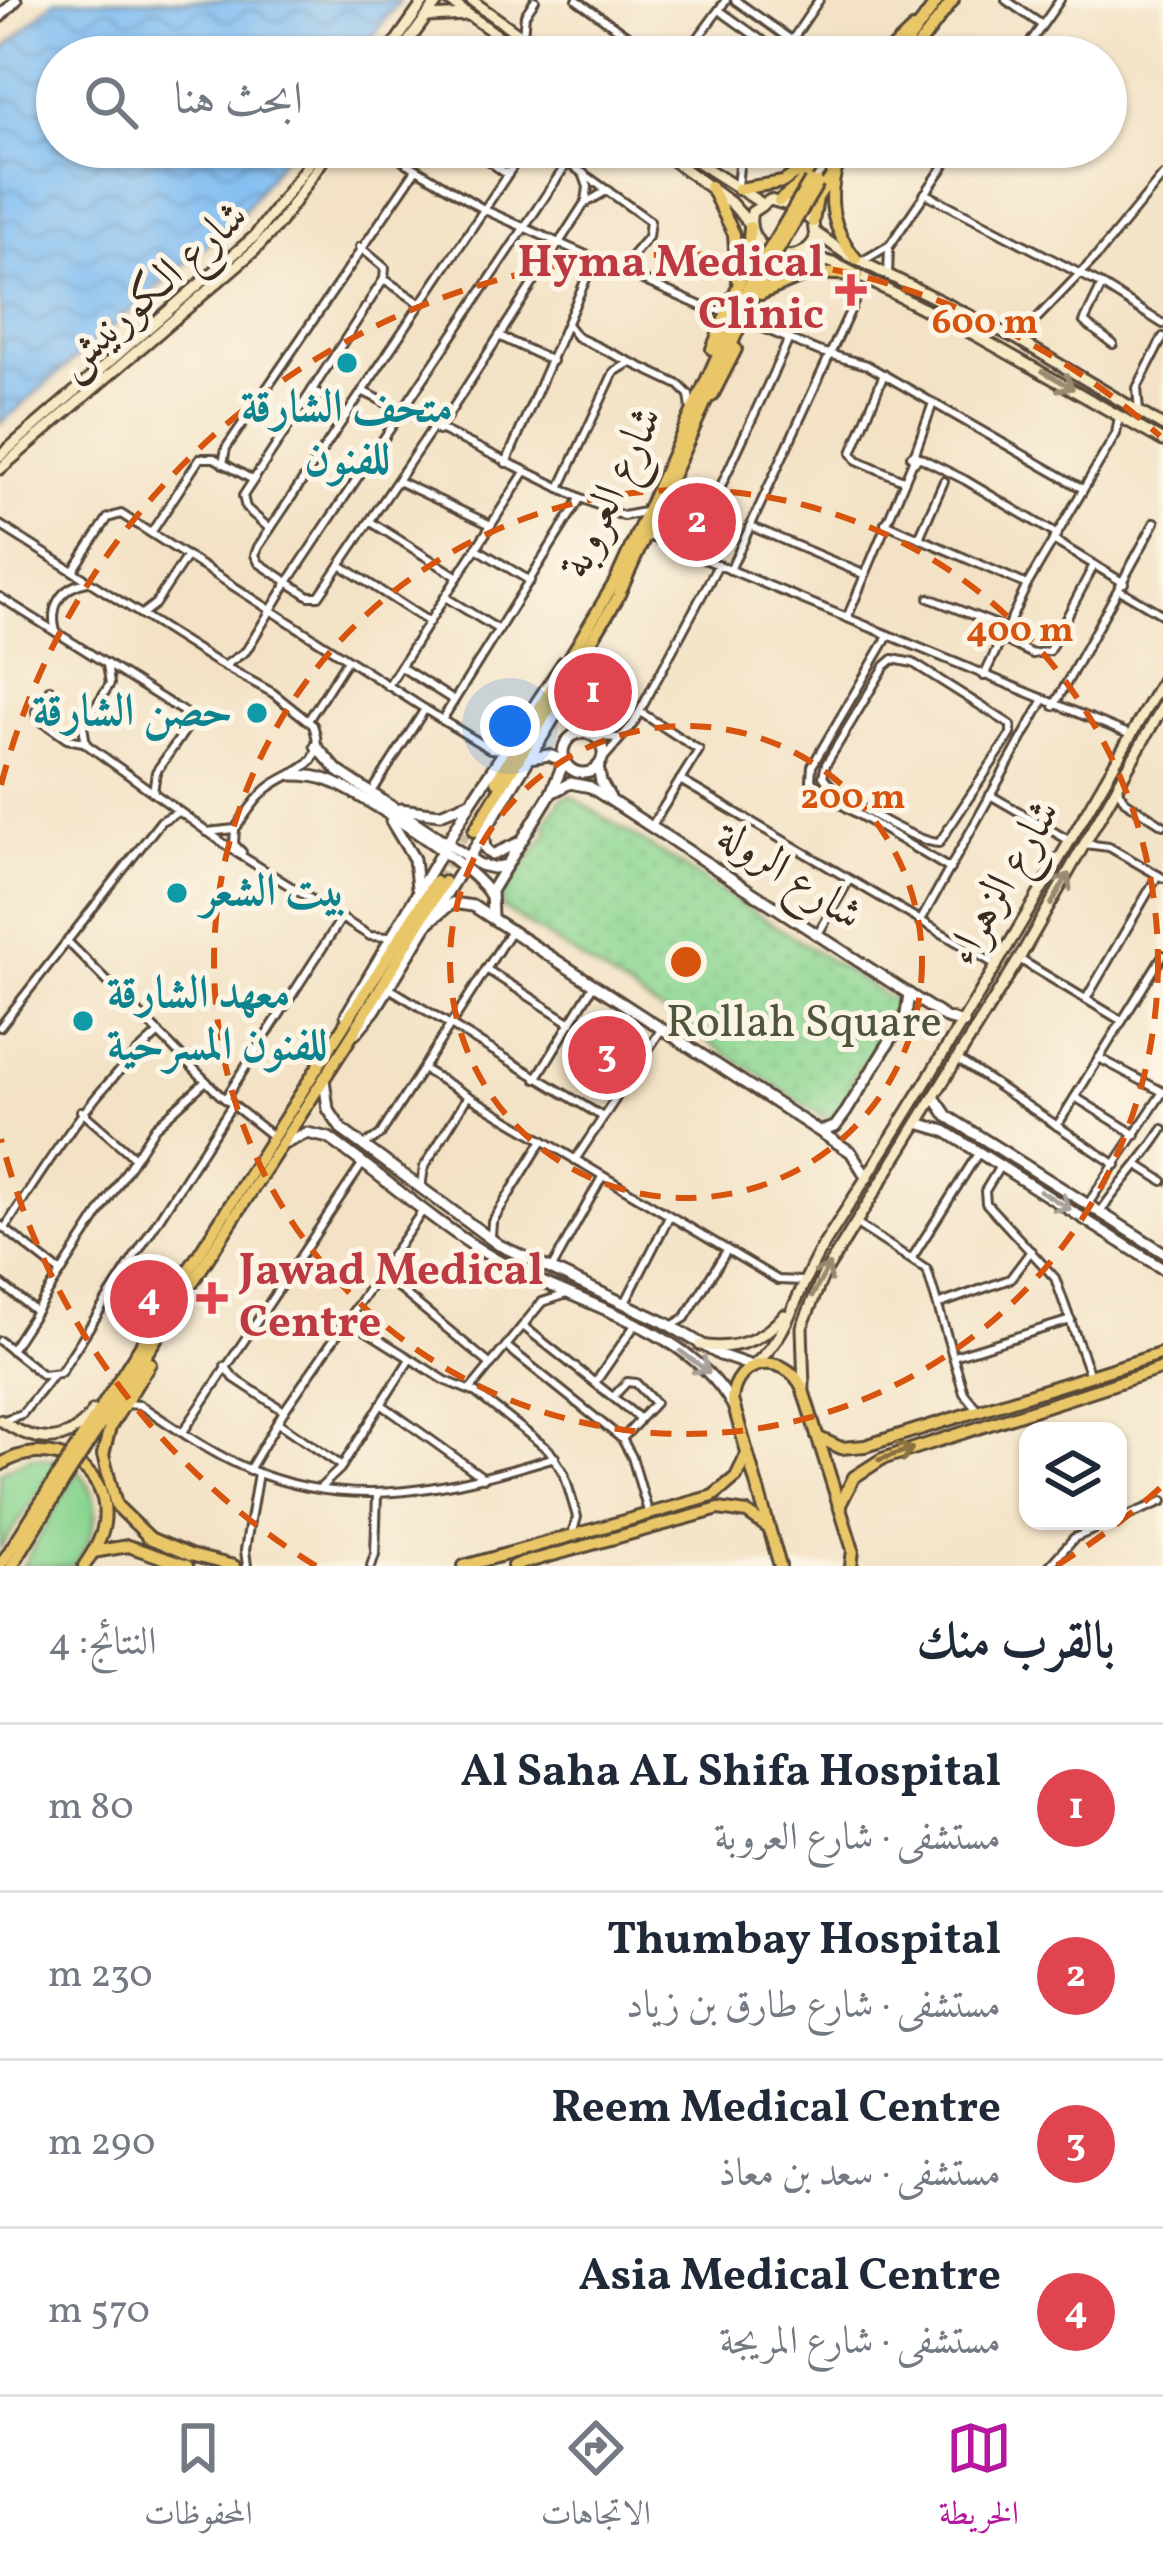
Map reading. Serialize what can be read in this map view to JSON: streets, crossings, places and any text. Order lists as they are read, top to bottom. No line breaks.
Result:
{"streets":{"main road":["شارع الكورنيش","شارع العروبة","شارع الزهراء"],"street":["شارع الرولة"]},"crossings":[["شارع الرولة","شارع الزهراء"]],"parks":["Rollah Square"],"places":{"health":["Hyma Medical Clinic","Jawad Medical Centre"],"other":["متحف الشارقة للفنون","حصن الشارقة","بيت الشعر","معهد الشارقة للفنون المسرحية"]},"page":{"search":"ابحث هنا","pins":["2","1","3","4"],"heading":["بالقرب منك","النتائج: 4"],"list":[{"mark":"1","name":"Al Saha AL Shifa Hospital","note":"مستشفى · شارع العروبة","value":"80 m"},{"mark":"2","name":"Thumbay Hospital","note":"مستشفى · شارع طارق بن زياد","value":"230 m"},{"mark":"3","name":"Reem Medical Centre","note":"مستشفى · سعد بن معاذ","value":"290 m"},{"mark":"4","name":"Asia Medical Centre","note":"مستشفى · شارع المريجة","value":"570 m"}],"nav":["الخريطة","الاتجاهات","المحفوظات"]},"rings":["600 m","400 m","200 m"]}
